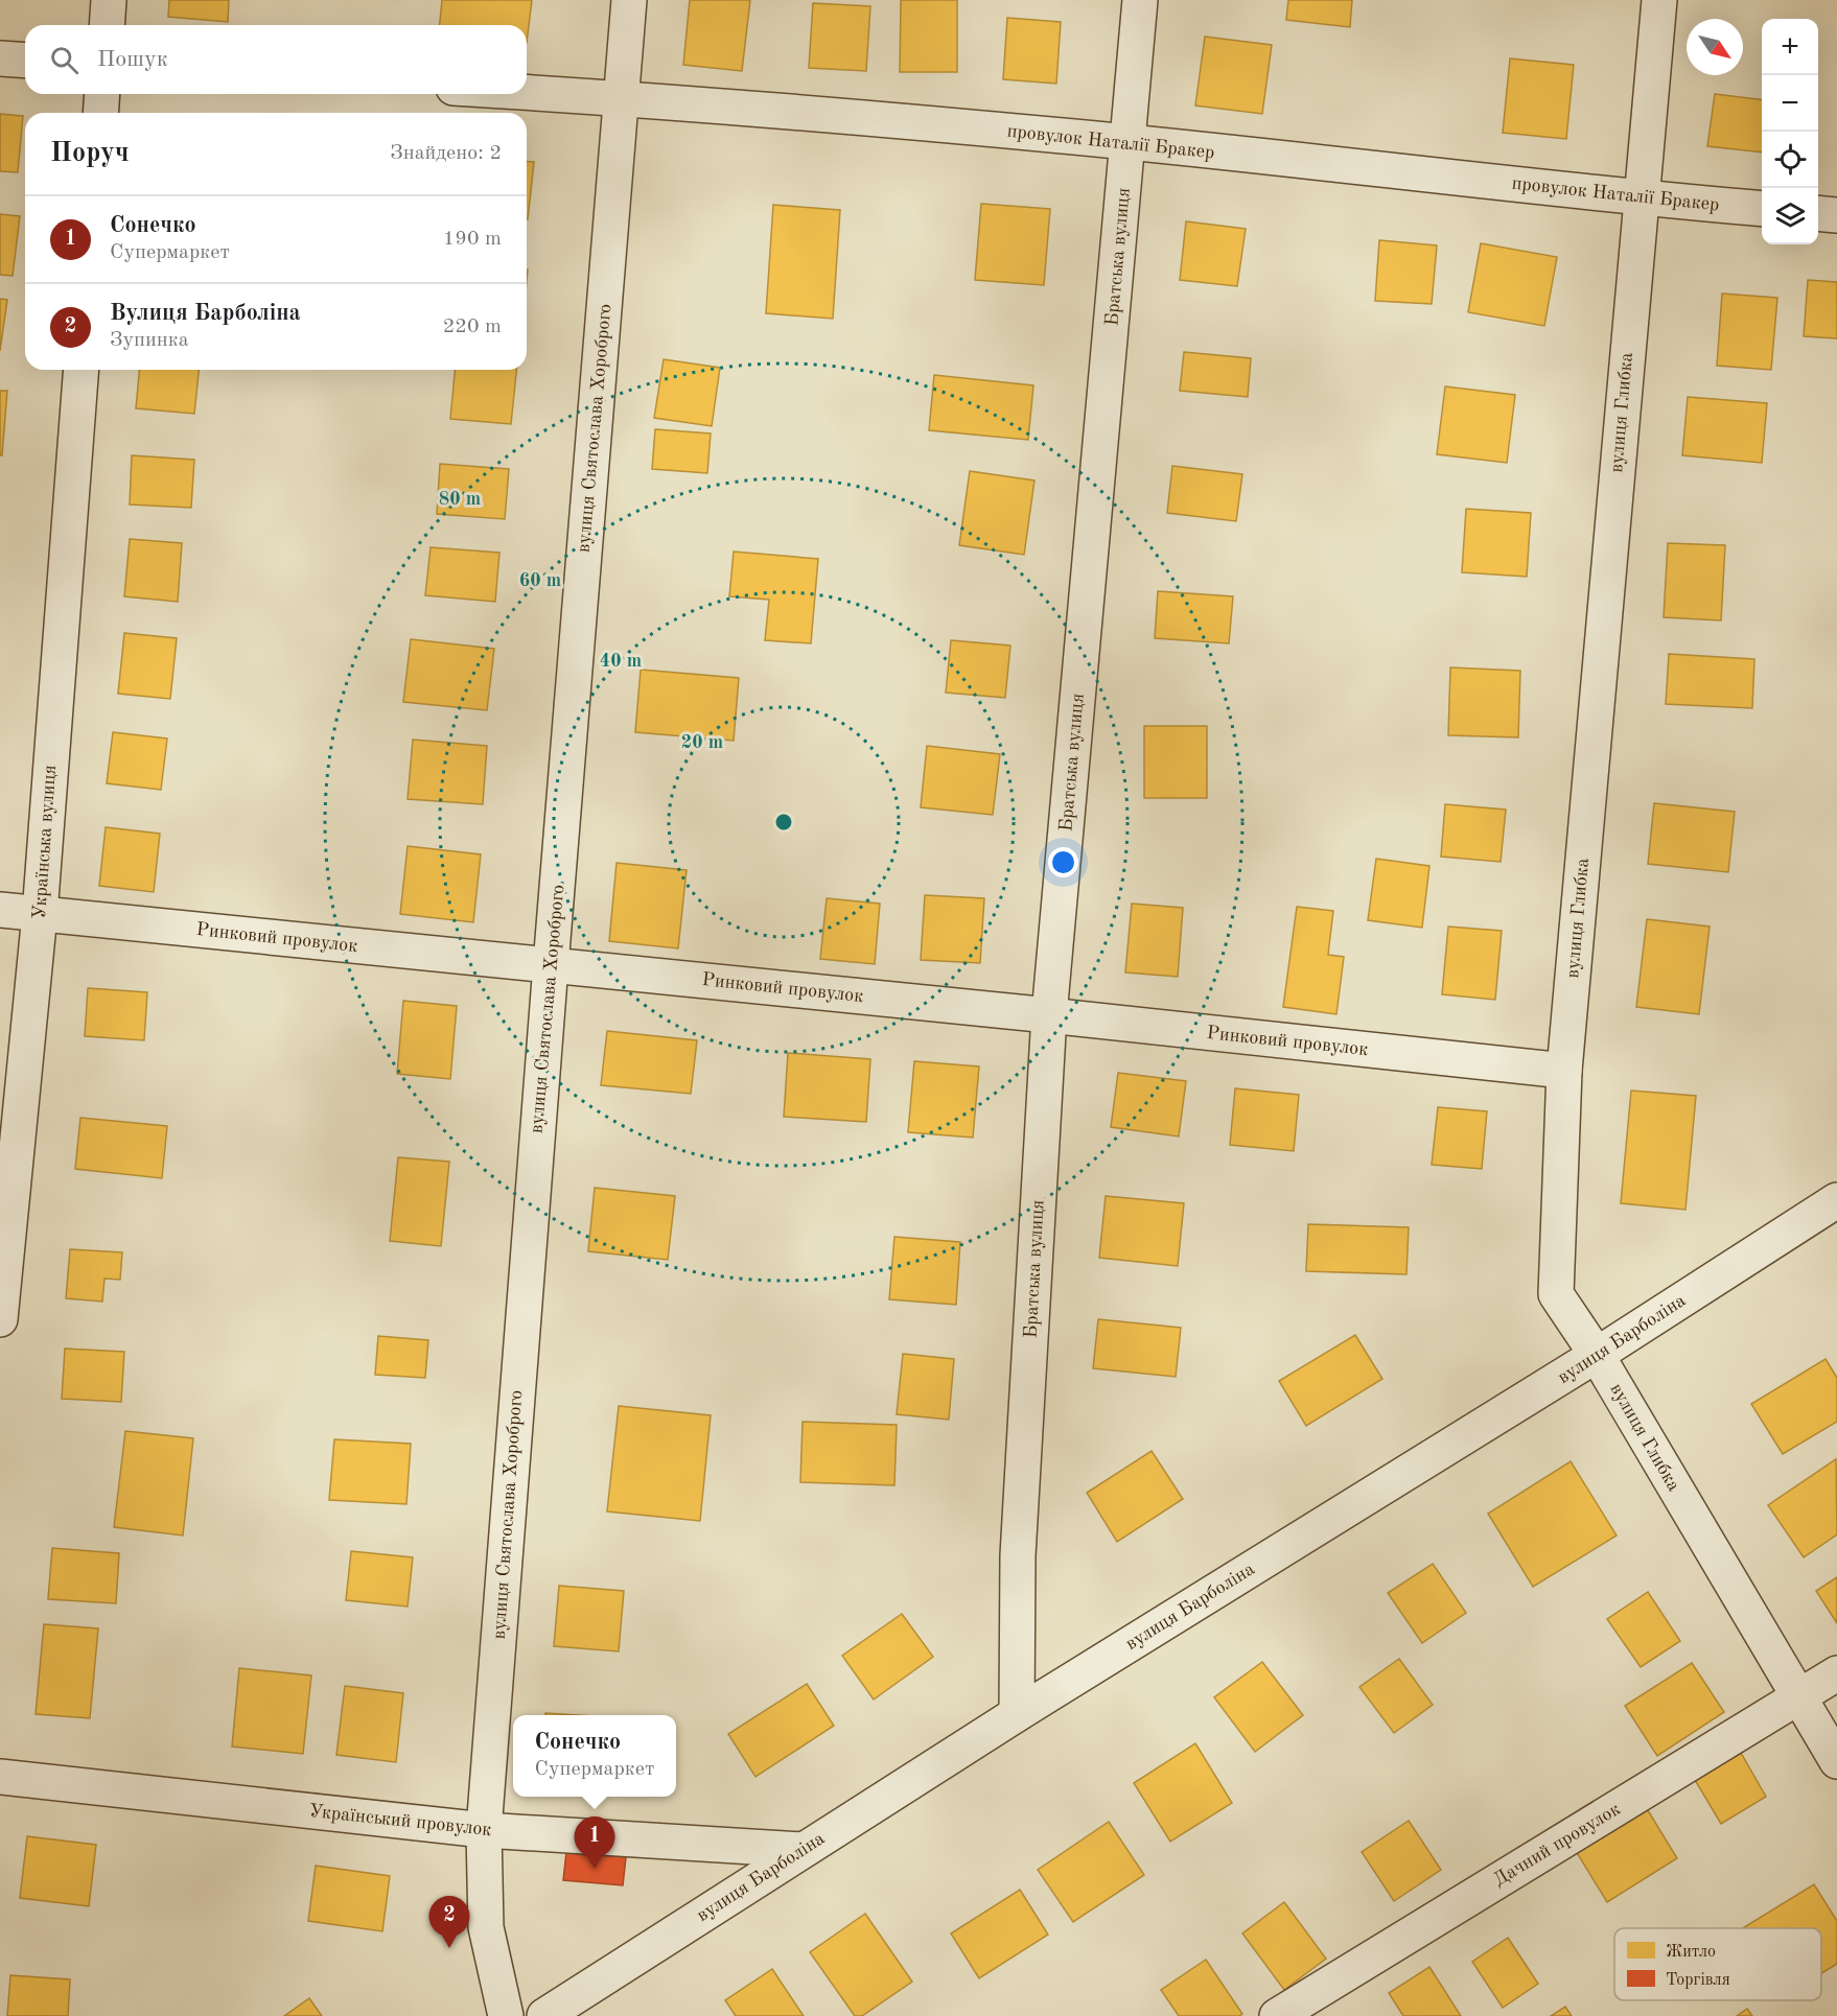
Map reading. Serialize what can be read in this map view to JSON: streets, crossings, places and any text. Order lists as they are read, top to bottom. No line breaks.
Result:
{"streets":{"street":["провулок Наталії Бракер","Братська вулиця","вулиця Глибка","вулиця Святослава Хороброго","Українська вулиця","Ринковий провулок","вулиця Барболіна","Український провулок","Дачний провулок"]},"crossings":[["провулок Наталії Бракер","Братська вулиця"],["провулок Наталії Бракер","вулиця Глибка"],["провулок Наталії Бракер","вулиця Святослава Хороброго"],["Братська вулиця","Ринковий провулок"],["Братська вулиця","вулиця Барболіна"],["вулиця Глибка","Ринковий провулок"],["вулиця Глибка","вулиця Барболіна"],["вулиця Глибка","Дачний провулок"],["вулиця Святослава Хороброго","Ринковий провулок"],["вулиця Святослава Хороброго","Український провулок"],["Українська вулиця","Ринковий провулок"],["вулиця Барболіна","Український провулок"]],"legend":["Житло","Торгівля"],"north":"bottom right","page":{"map_buttons":["+","−"],"search":"Пошук","heading":["Поруч","Знайдено: 2"],"list":[{"mark":"1","name":"Сонечко","note":"Супермаркет","value":"190 m"},{"mark":"2","name":"Вулиця Барболіна","note":"Зупинка","value":"220 m"}],"popup":["Сонечко","Супермаркет"],"pins":["1","2"]},"rings":["80 m","60 m","40 m","20 m"]}
